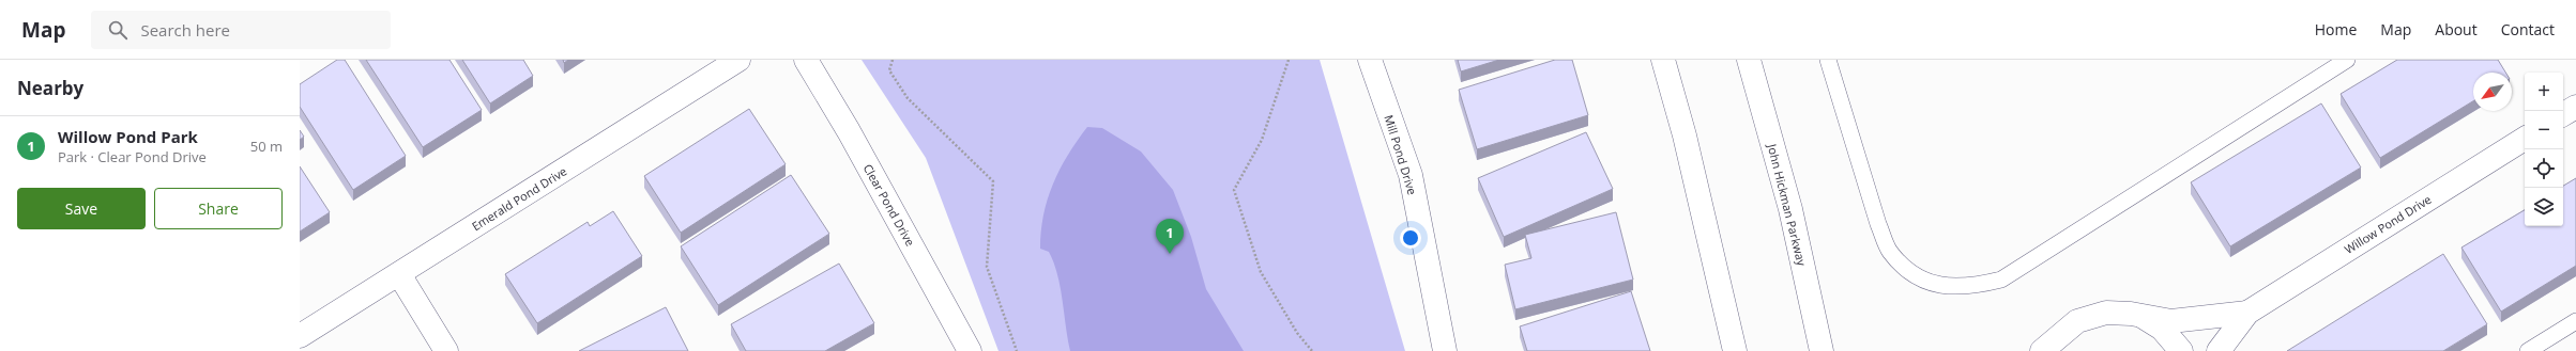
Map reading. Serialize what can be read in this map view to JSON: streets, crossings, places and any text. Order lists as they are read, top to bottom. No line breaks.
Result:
{"streets":{"street":["Mill Pond Drive","Emerald Pond Drive","Clear Pond Drive","John Hickman Parkway","Willow Pond Drive"]},"north":"bottom left","page":{"header":"Map","search":"Search here","nav":["Home","Map","About","Contact"],"heading":"Nearby","map_buttons":["+","−"],"list":[{"mark":"1","name":"Willow Pond Park","note":"Park · Clear Pond Drive","value":"50 m"}],"buttons":["Save","Share"],"pins":"1"}}
